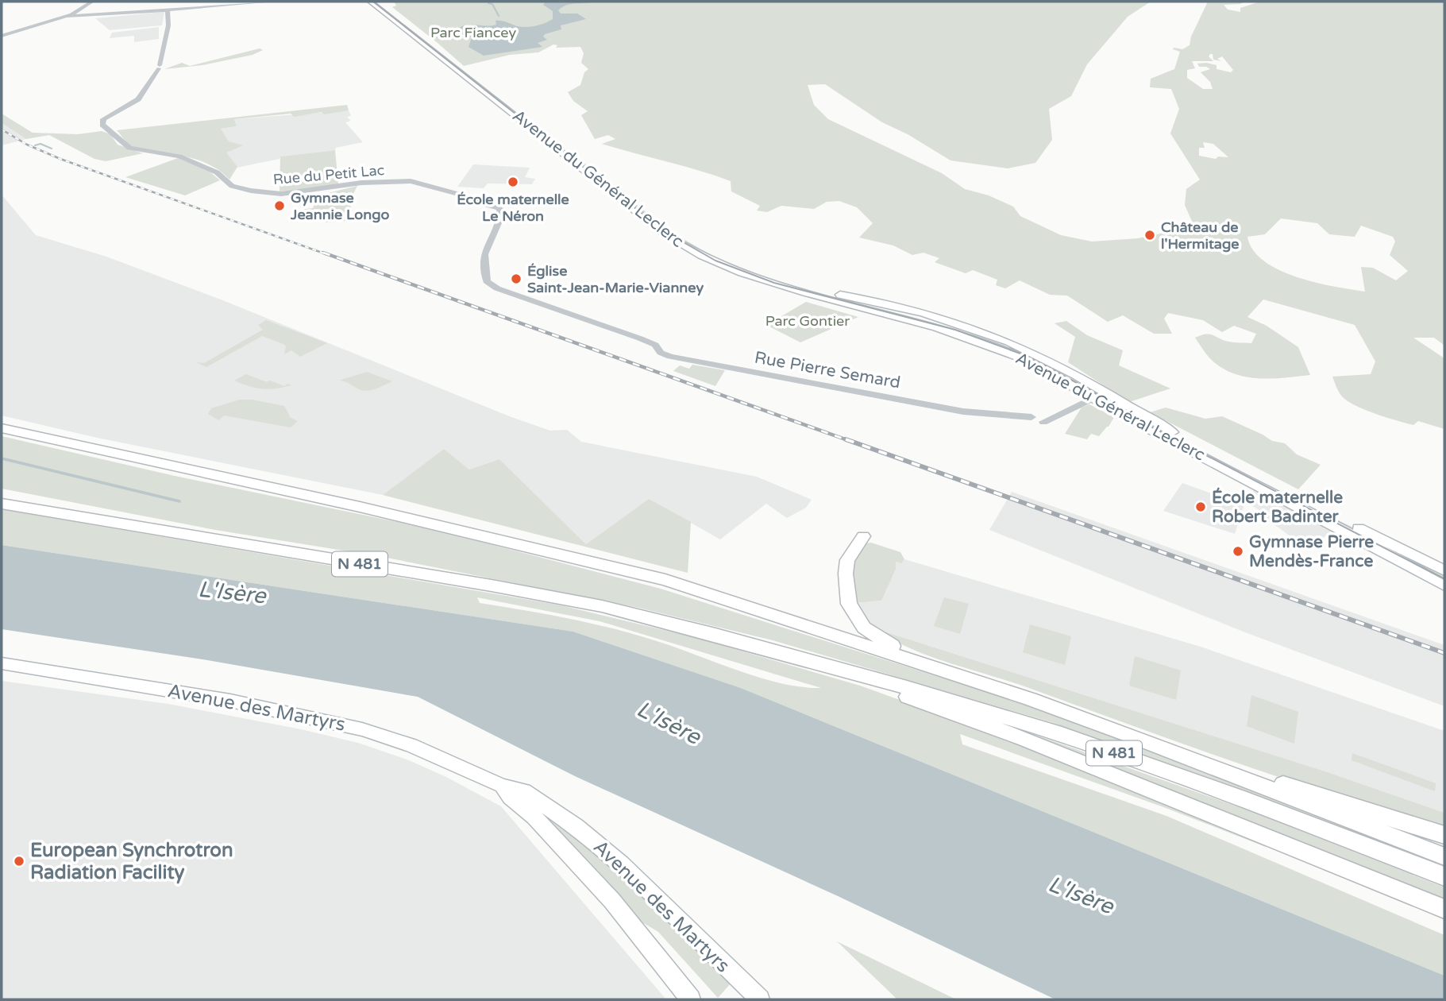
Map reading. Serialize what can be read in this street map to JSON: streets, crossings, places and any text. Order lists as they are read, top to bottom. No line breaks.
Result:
{"streets":{"highway":["N 481"],"main road":["Avenue du Général Leclerc","Avenue des Martyrs"],"street":["Rue du Petit Lac","Rue Pierre Semard"]},"crossings":[["Rue du Petit Lac","Rue Pierre Semard"],["Avenue du Général Leclerc","Rue Pierre Semard"]],"water":["L'Isère"],"parks":["Parc Fiancey","Parc Gontier"],"places":["École maternelle Le Néron","Gymnase Jeannie Longo","Château de l'Hermitage","Église Saint-Jean-Marie-Vianney","École maternelle Robert Badinter","Gymnase Pierre Mendès-France","European Synchrotron Radiation Facility"]}
